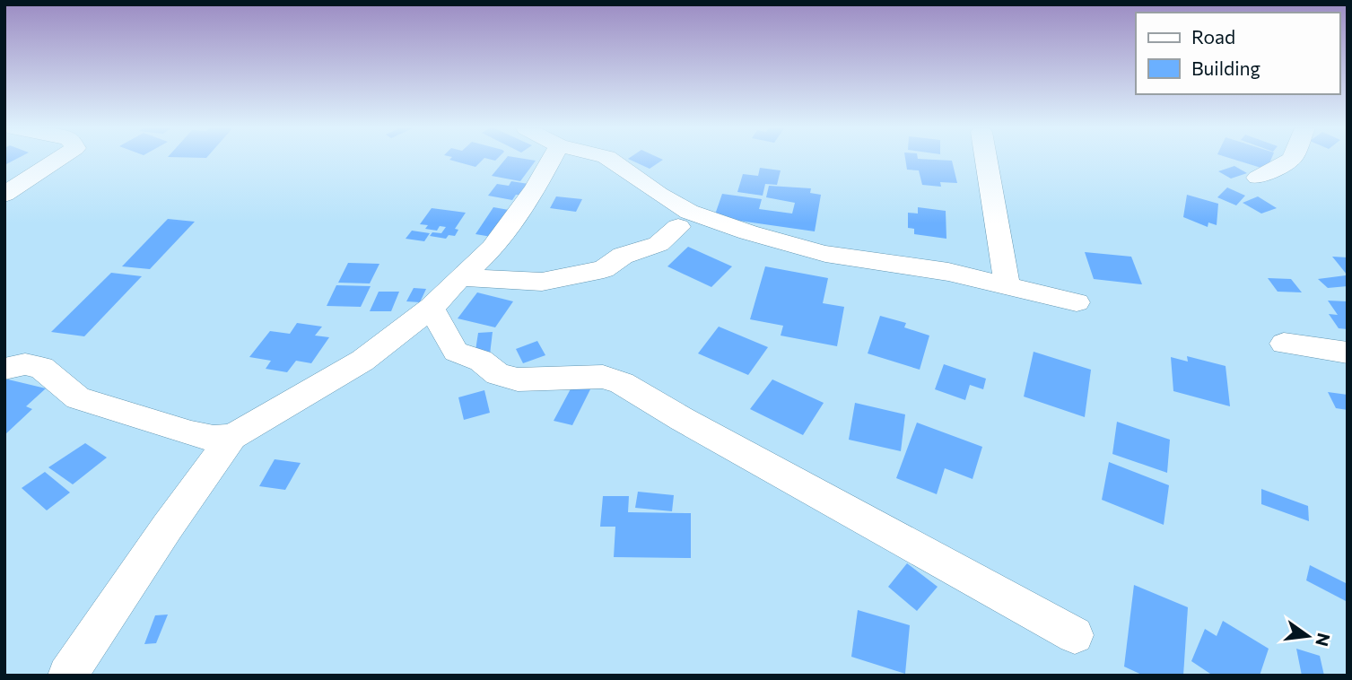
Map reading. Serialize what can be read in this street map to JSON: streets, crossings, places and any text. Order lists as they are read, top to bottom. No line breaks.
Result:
{"legend":["Road","Building"],"north":"right"}
